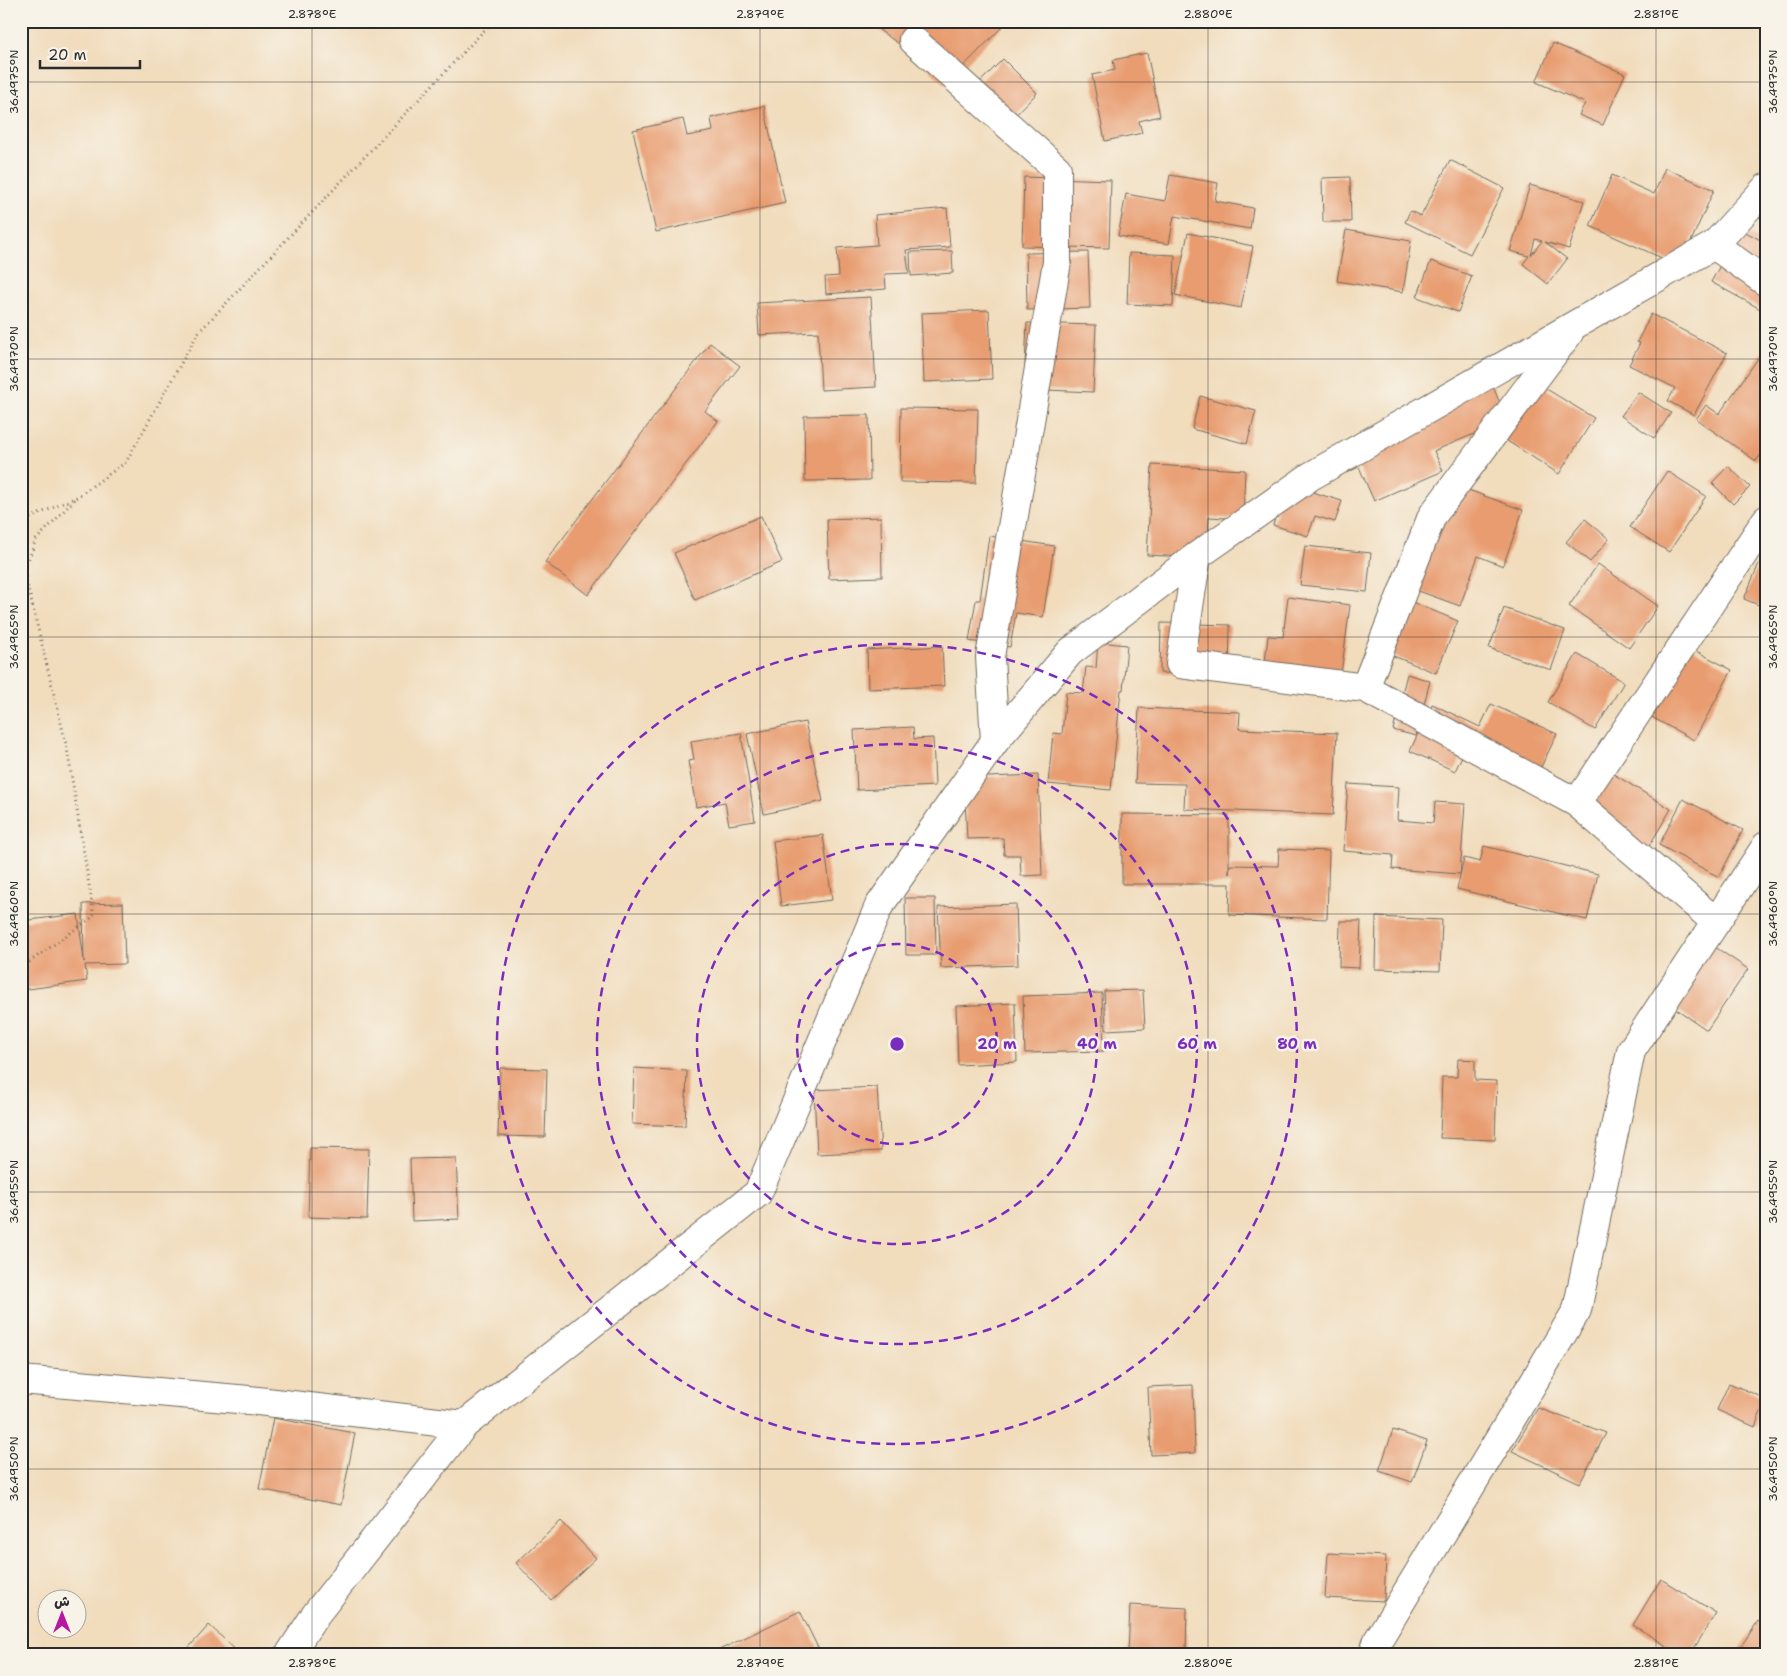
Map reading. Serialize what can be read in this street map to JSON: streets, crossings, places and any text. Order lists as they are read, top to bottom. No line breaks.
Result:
{"scale_bar":"20 m","north":"top","coordinates":["2.878°E","2.879°E","2.880°E","2.881°E","36.4975°N","36.4970°N","36.4965°N","36.4960°N","36.4955°N","36.4950°N"],"rings":["20 m","40 m","60 m","80 m"]}
